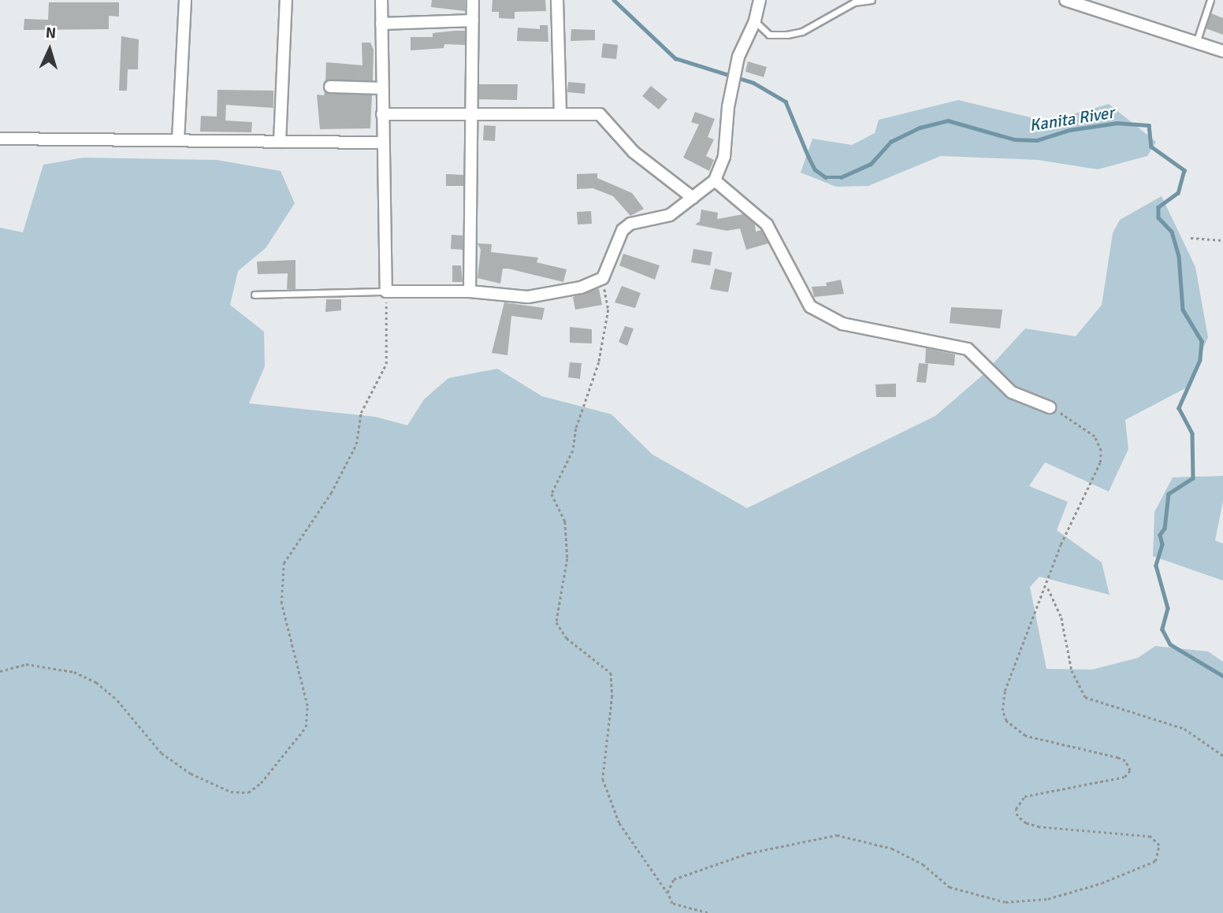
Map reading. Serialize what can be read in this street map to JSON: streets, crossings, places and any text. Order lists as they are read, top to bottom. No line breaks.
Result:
{"water":["Kanita River"],"north":"top"}
